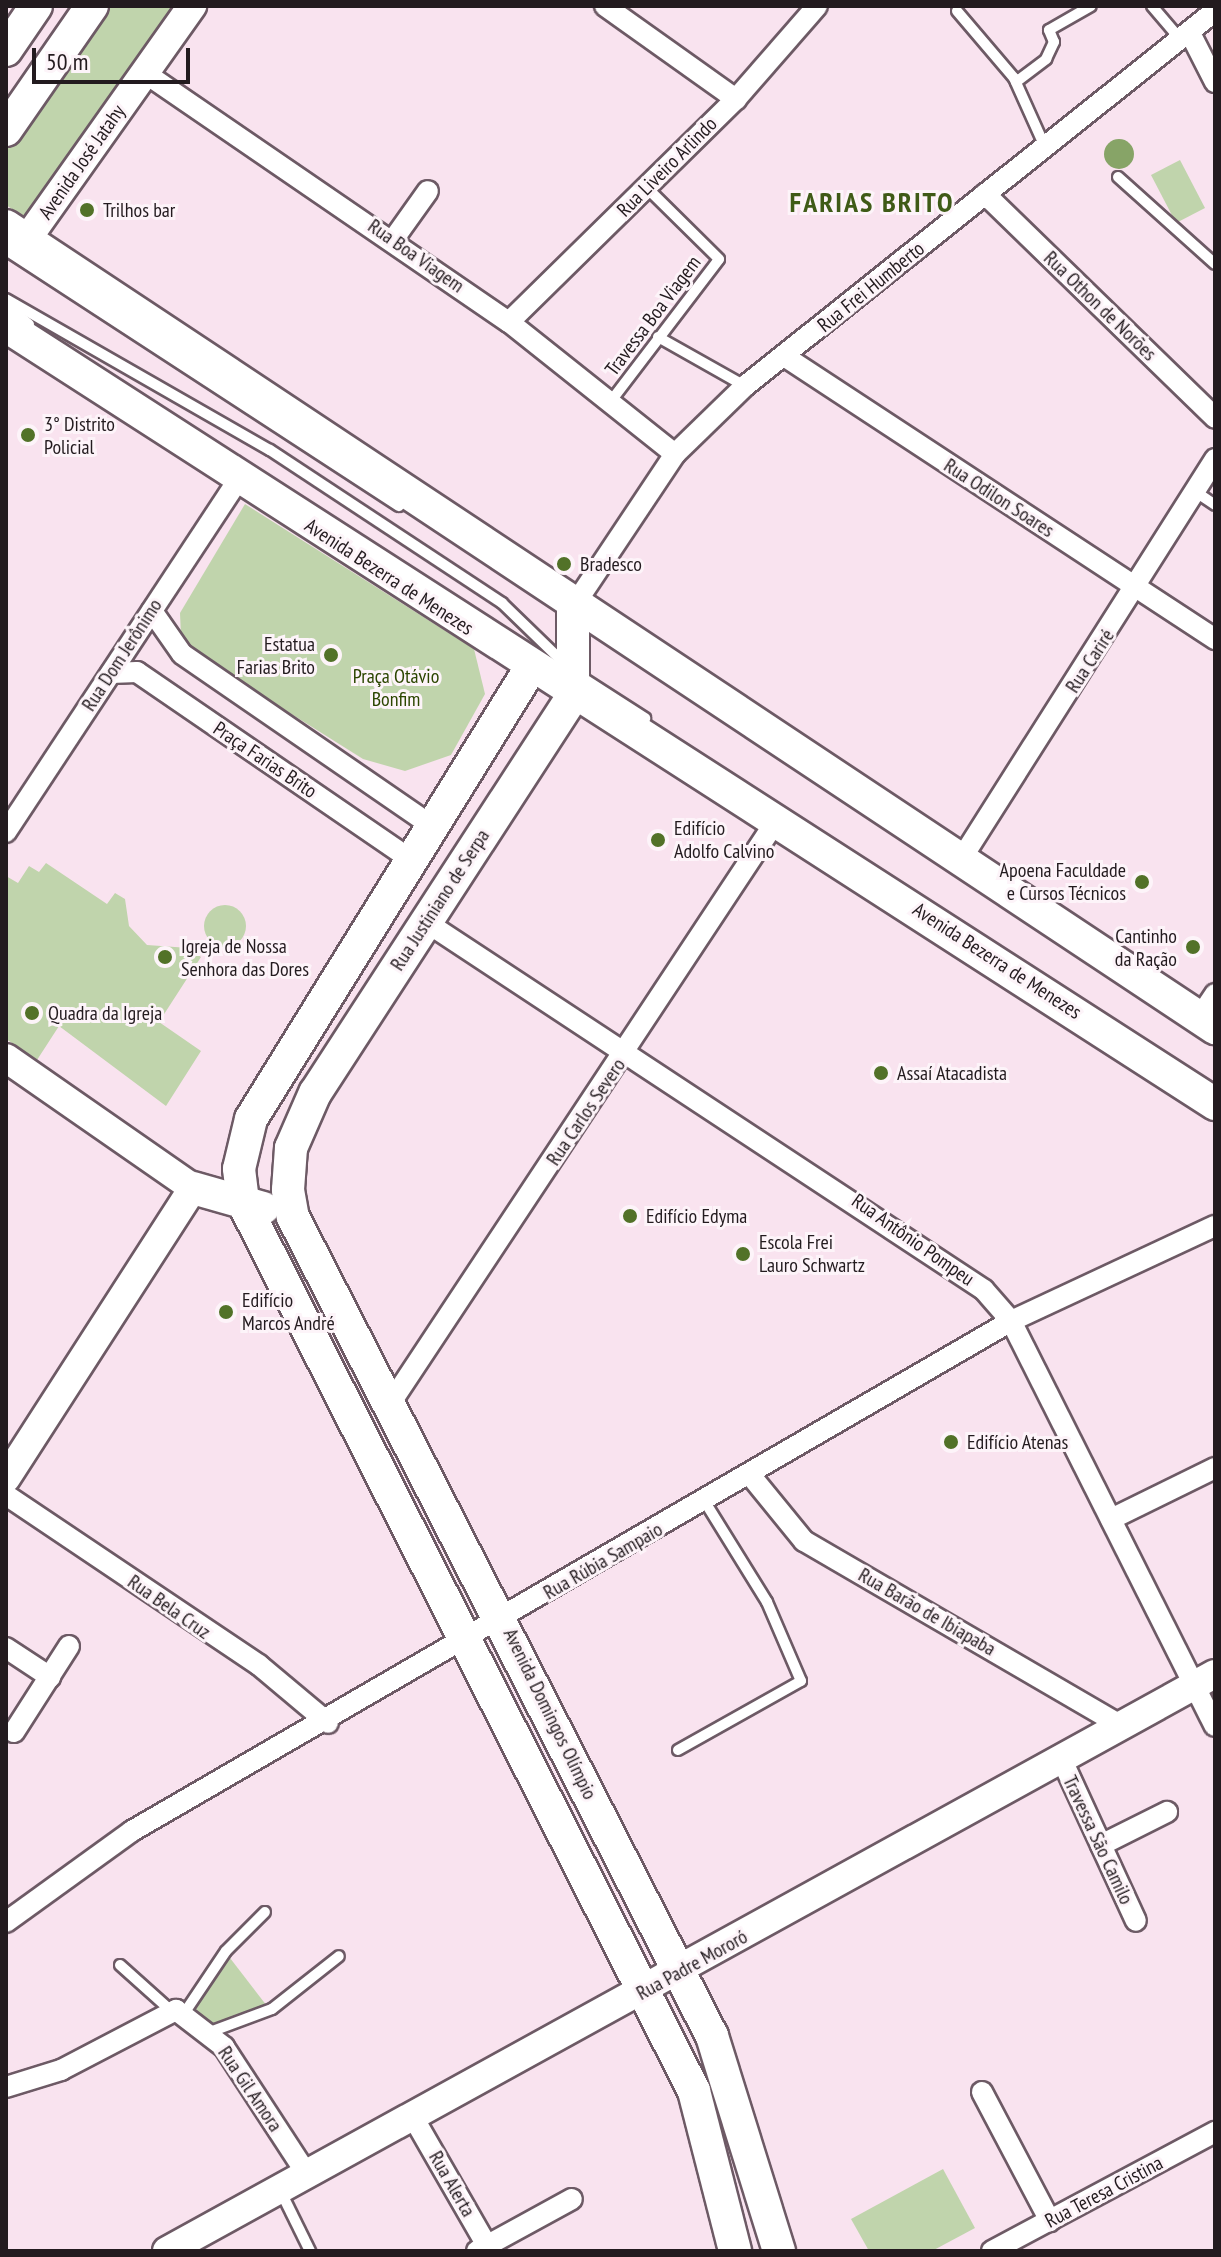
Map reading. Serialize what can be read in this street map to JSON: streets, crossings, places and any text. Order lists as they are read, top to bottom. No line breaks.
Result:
{"streets":{"main road":["Avenida Bezerra de Menezes","Rua Justiniano de Serpa","Avenida Domingos Olímpio"],"street":["Avenida José Jatahy","Rua Liveiro Arlindo","Rua Boa Viagem","Rua Frei Humberto","Rua Othon de Norões","Rua Odilon Soares","Rua Dom Jerônimo","Rua Cariré","Praça Farias Brito","Rua Carlos Severo","Rua Antônio Pompeu","Rua Rúbia Sampaio","Rua Bela Cruz","Rua Barão de Ibiapaba","Travessa São Camilo","Rua Padre Mororó","Rua Gil Amora","Rua Alerta","Rua Teresa Cristina"],"lane":["Travessa Boa Viagem"]},"crossings":[["Avenida José Jatahy","Rua Boa Viagem"],["Rua Liveiro Arlindo","Rua Boa Viagem"],["Rua Liveiro Arlindo","Travessa Boa Viagem"],["Rua Boa Viagem","Rua Frei Humberto"],["Rua Boa Viagem","Travessa Boa Viagem"],["Rua Frei Humberto","Rua Othon de Norões"],["Rua Frei Humberto","Rua Odilon Soares"],["Rua Odilon Soares","Rua Cariré"],["Avenida Bezerra de Menezes","Rua Dom Jerônimo"],["Avenida Bezerra de Menezes","Rua Justiniano de Serpa"],["Avenida Bezerra de Menezes","Rua Carlos Severo"],["Rua Dom Jerônimo","Praça Farias Brito"],["Praça Farias Brito","Rua Justiniano de Serpa"],["Rua Justiniano de Serpa","Rua Antônio Pompeu"],["Rua Justiniano de Serpa","Avenida Domingos Olímpio"],["Rua Carlos Severo","Rua Antônio Pompeu"],["Rua Carlos Severo","Avenida Domingos Olímpio"],["Rua Antônio Pompeu","Rua Rúbia Sampaio"],["Rua Antônio Pompeu","Rua Padre Mororó"],["Rua Rúbia Sampaio","Rua Bela Cruz"],["Rua Rúbia Sampaio","Rua Barão de Ibiapaba"],["Rua Rúbia Sampaio","Avenida Domingos Olímpio"],["Rua Barão de Ibiapaba","Rua Padre Mororó"],["Avenida Domingos Olímpio","Rua Padre Mororó"],["Travessa São Camilo","Rua Padre Mororó"],["Rua Padre Mororó","Rua Gil Amora"],["Rua Padre Mororó","Rua Alerta"]],"districts":["FARIAS BRITO"],"parks":["Praça Otávio Bonfim"],"places":["Trilhos bar","3° Distrito Policial","Bradesco","Estatua Farias Brito","Edifício Adolfo Calvino","Apoena Faculdade e Cursos Técnicos","Cantinho da Ração","Igreja de Nossa Senhora das Dores","Quadra da Igreja","Assaí Atacadista","Edifício Edyma","Escola Frei Lauro Schwartz","Edifício Marcos André","Edifício Atenas"],"scale_bar":"50 m"}
